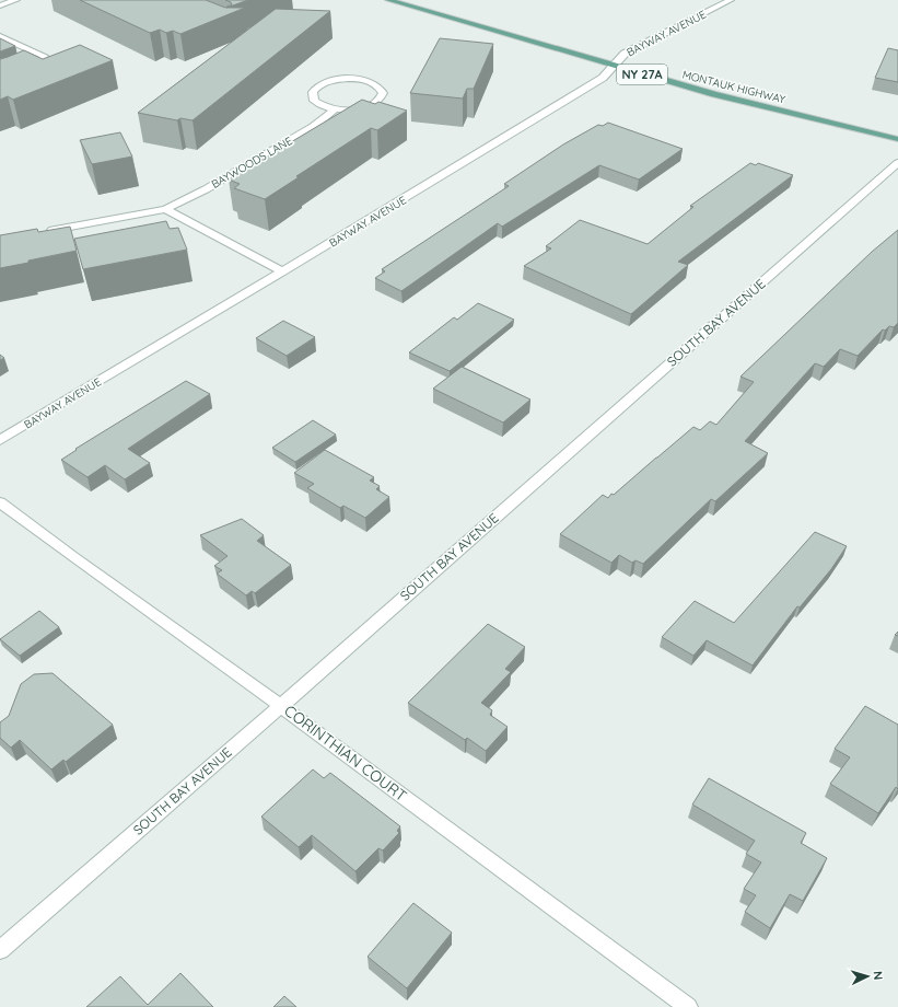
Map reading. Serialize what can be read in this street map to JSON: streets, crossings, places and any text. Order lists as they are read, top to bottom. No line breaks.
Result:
{"streets":{"main road":["NY 27A","MONTAUK HIGHWAY"],"street":["BAYWAY AVENUE","BAYWOODS LANE","SOUTH BAY AVENUE","CORINTHIAN COURT"]},"crossings":[["BAYWAY AVENUE","MONTAUK HIGHWAY"],["SOUTH BAY AVENUE","CORINTHIAN COURT"]],"north":"right"}
